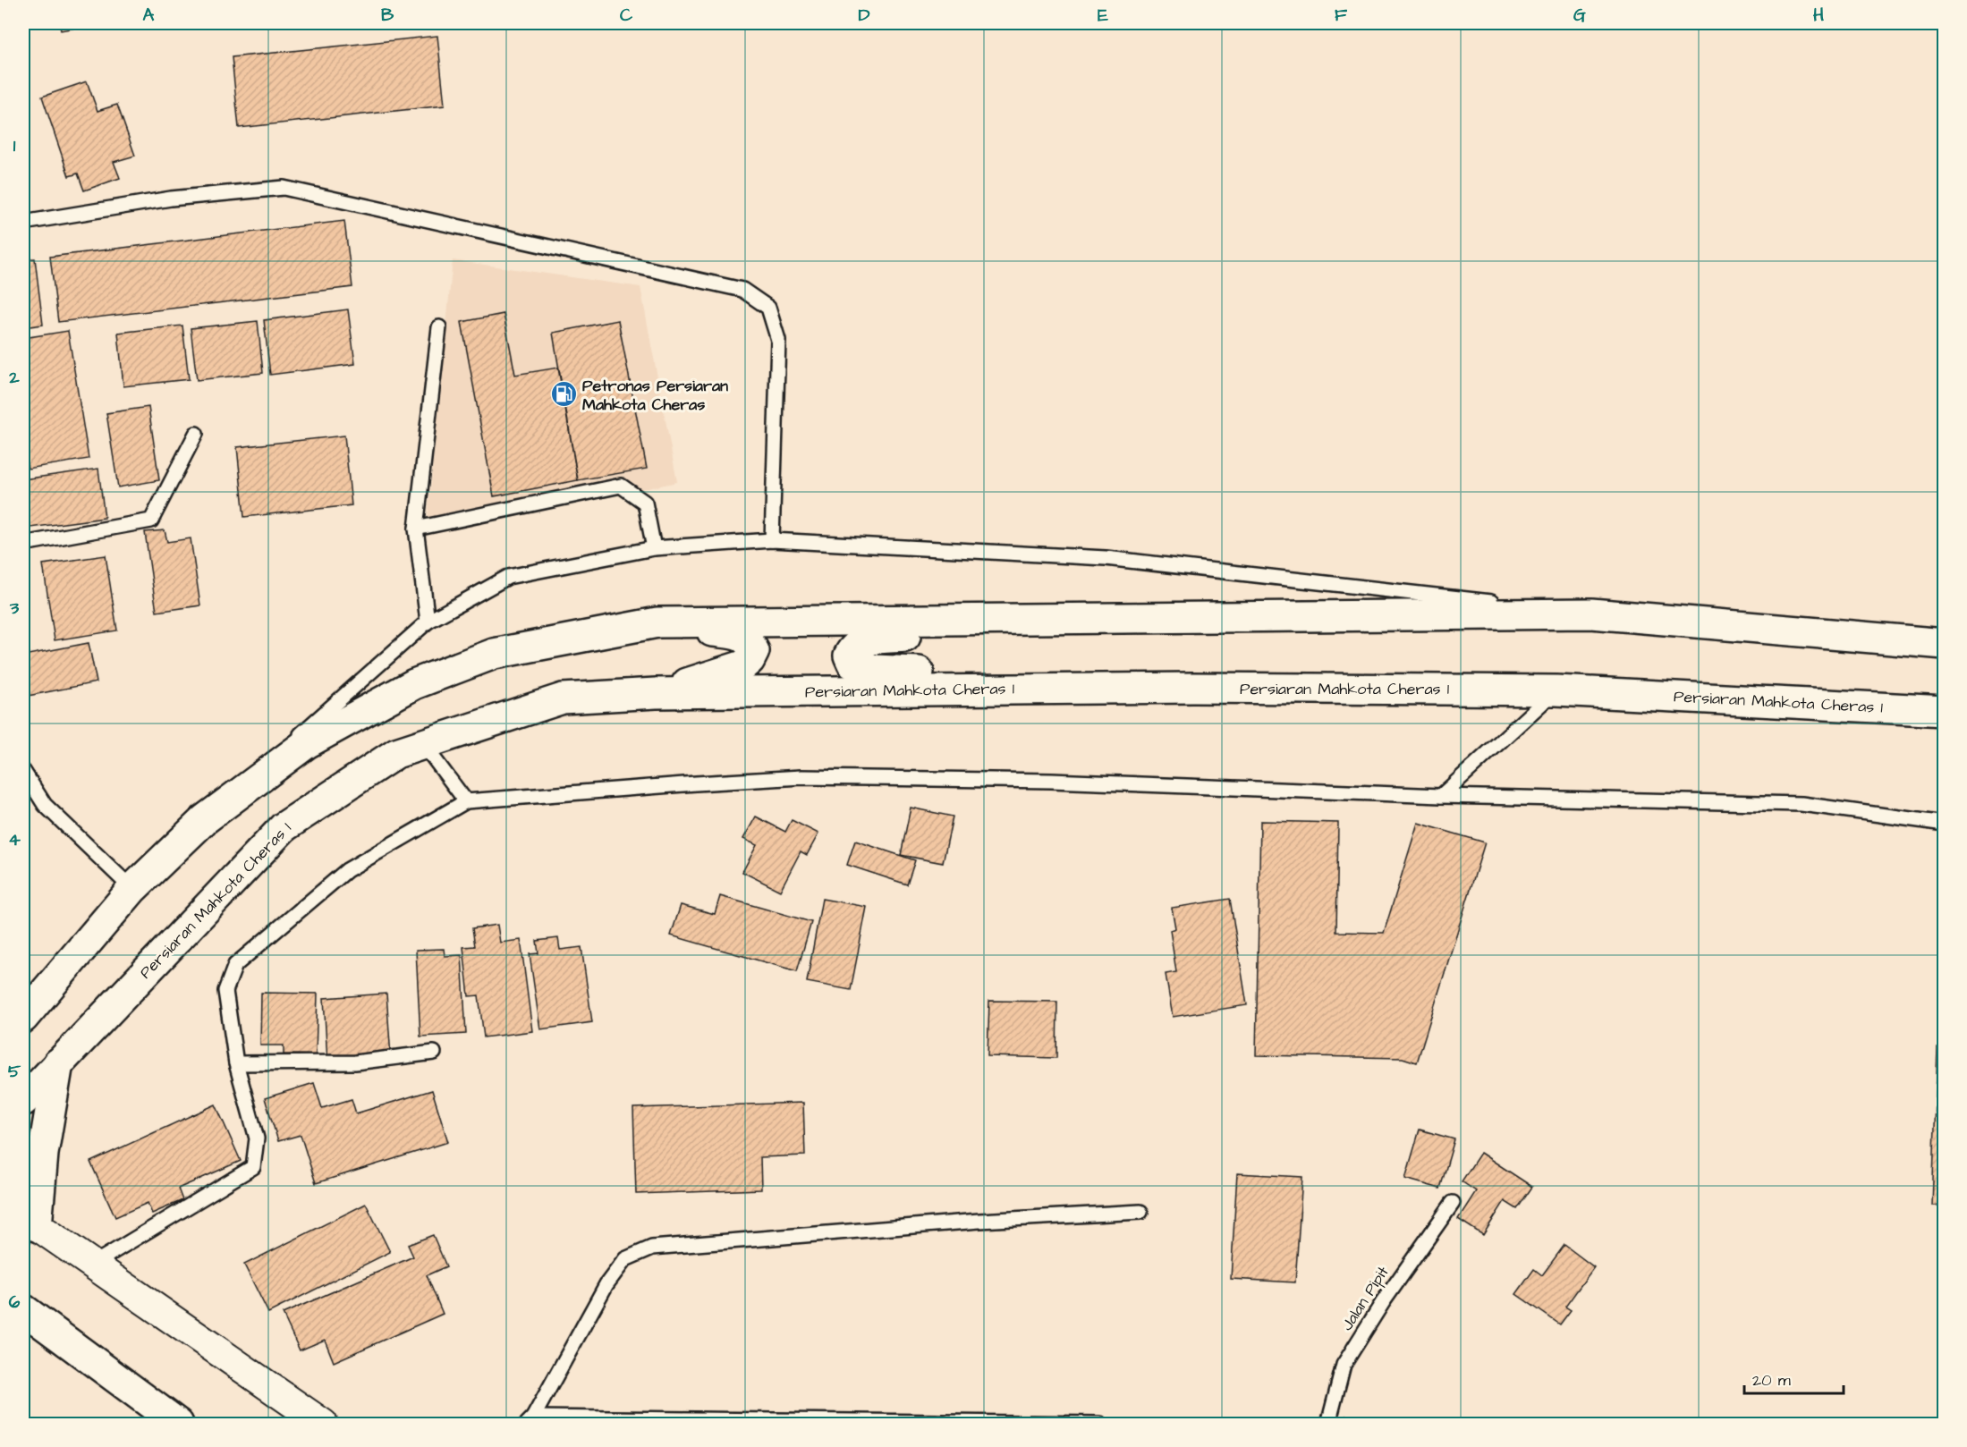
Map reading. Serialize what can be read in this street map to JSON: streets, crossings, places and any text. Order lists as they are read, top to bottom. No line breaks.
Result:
{"streets":{"main road":["Persiaran Mahkota Cheras 1"],"lane":["Jalan Pipit"]},"places":{"fuel station":["Petronas Persiaran Mahkota Cheras"]},"scale_bar":"20 m","grid":{"columns":["A","B","C","D","E","F","G","H"],"rows":["1","2","3","4","5","6"]}}
